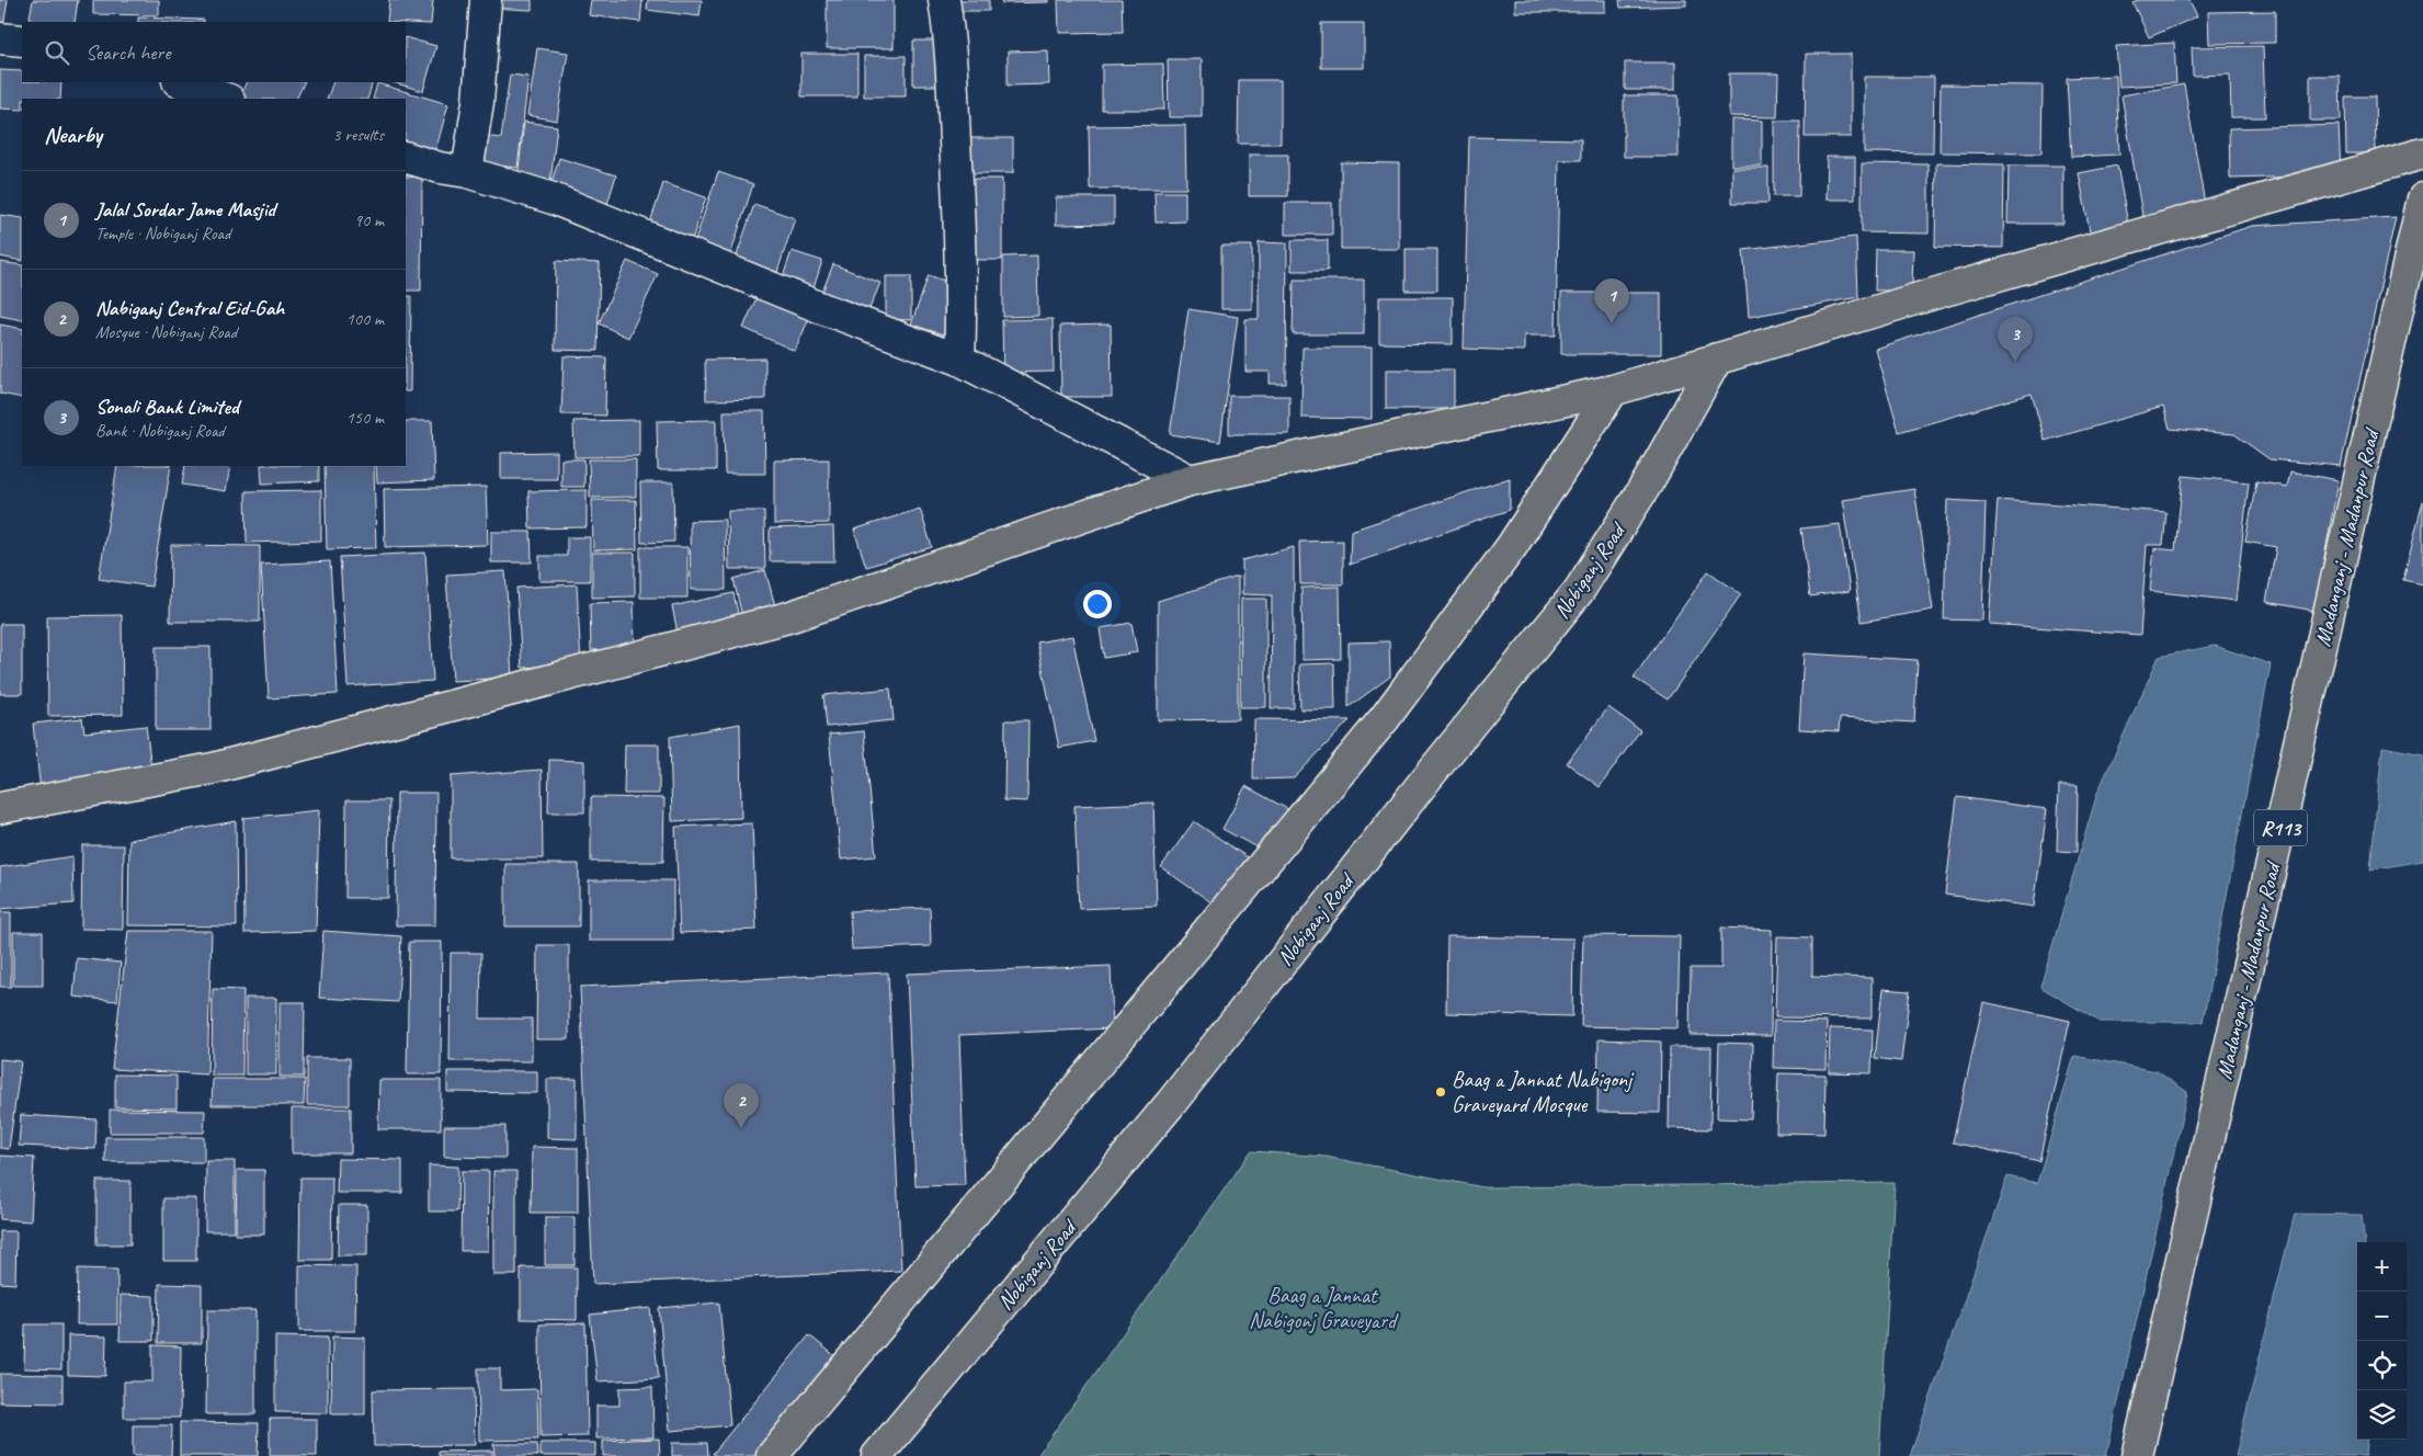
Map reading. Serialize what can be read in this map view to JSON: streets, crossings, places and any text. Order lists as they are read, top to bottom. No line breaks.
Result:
{"streets":{"main road":["Madanganj - Madanpur Road","Nobiganj Road","R113"]},"parks":["Baag a Jannat Nabigonj Graveyard"],"places":["Baag a Jannat Nabigonj Graveyard Mosque"],"page":{"search":"Search here","heading":["Nearby","3 results"],"list":[{"mark":"1","name":"Jalal Sordar Jame Masjid","note":"Temple · Nobiganj Road","value":"90 m"},{"mark":"2","name":"Nabiganj Central Eid-Gah","note":"Mosque · Nobiganj Road","value":"100 m"},{"mark":"3","name":"Sonali Bank Limited","note":"Bank · Nobiganj Road","value":"150 m"}],"pins":["1","3","2"],"map_buttons":["+","−"]}}
